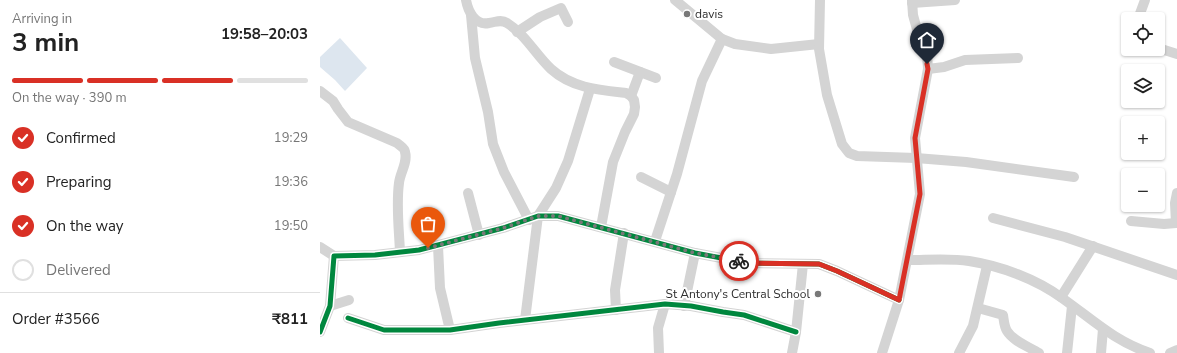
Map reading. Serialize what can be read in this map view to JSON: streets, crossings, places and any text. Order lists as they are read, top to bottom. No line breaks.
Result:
{"places":["davis","St Antony's Central School"],"page":{"heading":["3 min","Arriving in","19:58–20:03"],"panel":["Order #3566","₹811"],"map_buttons":["+","−"],"bar":"On the way · 390 m","list":[["Confirmed","19:29"],["Preparing","19:36"],["On the way","19:50"],"Delivered"]}}
